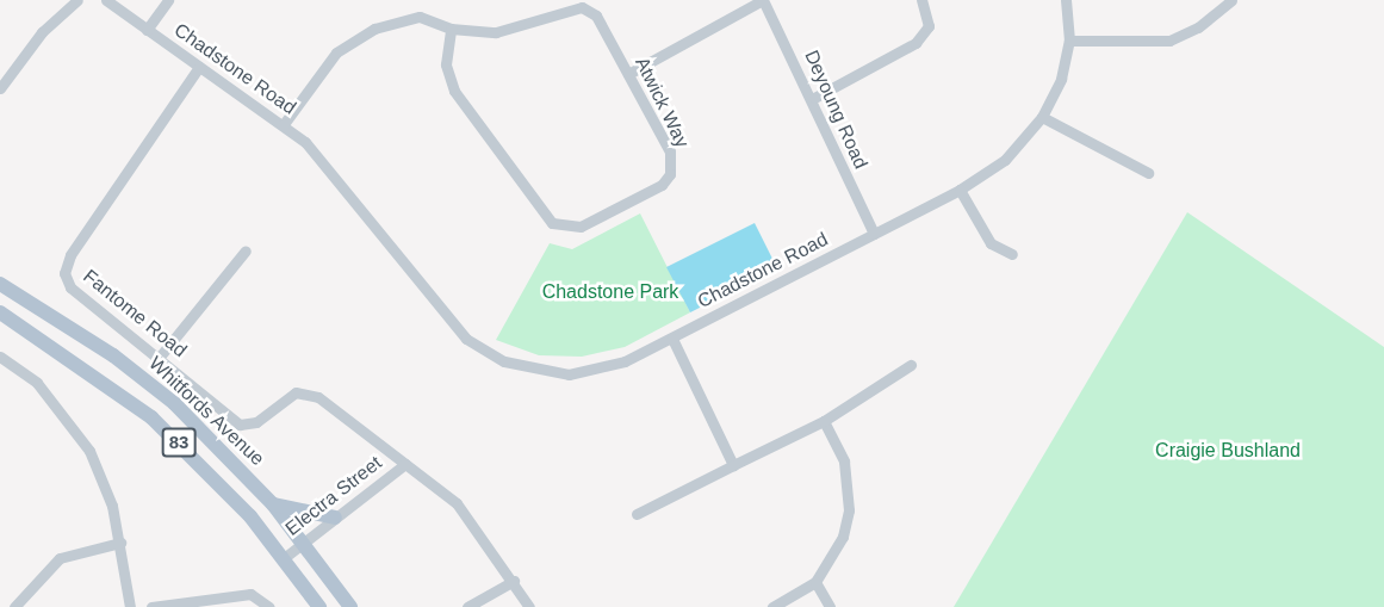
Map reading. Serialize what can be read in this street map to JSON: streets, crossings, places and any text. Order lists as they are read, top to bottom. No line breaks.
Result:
{"streets":{"main road":["Whitfords Avenue","83"],"street":["Chadstone Road","Atwick Way","Deyoung Road","Fantome Road","Electra Street"]},"crossings":[["Chadstone Road","Atwick Way"],["Chadstone Road","Deyoung Road"],["Chadstone Road","Fantome Road"],["Fantome Road","Electra Street"],["Whitfords Avenue","Electra Street"],["83","Electra Street"]],"parks":["Chadstone Park","Craigie Bushland"]}
